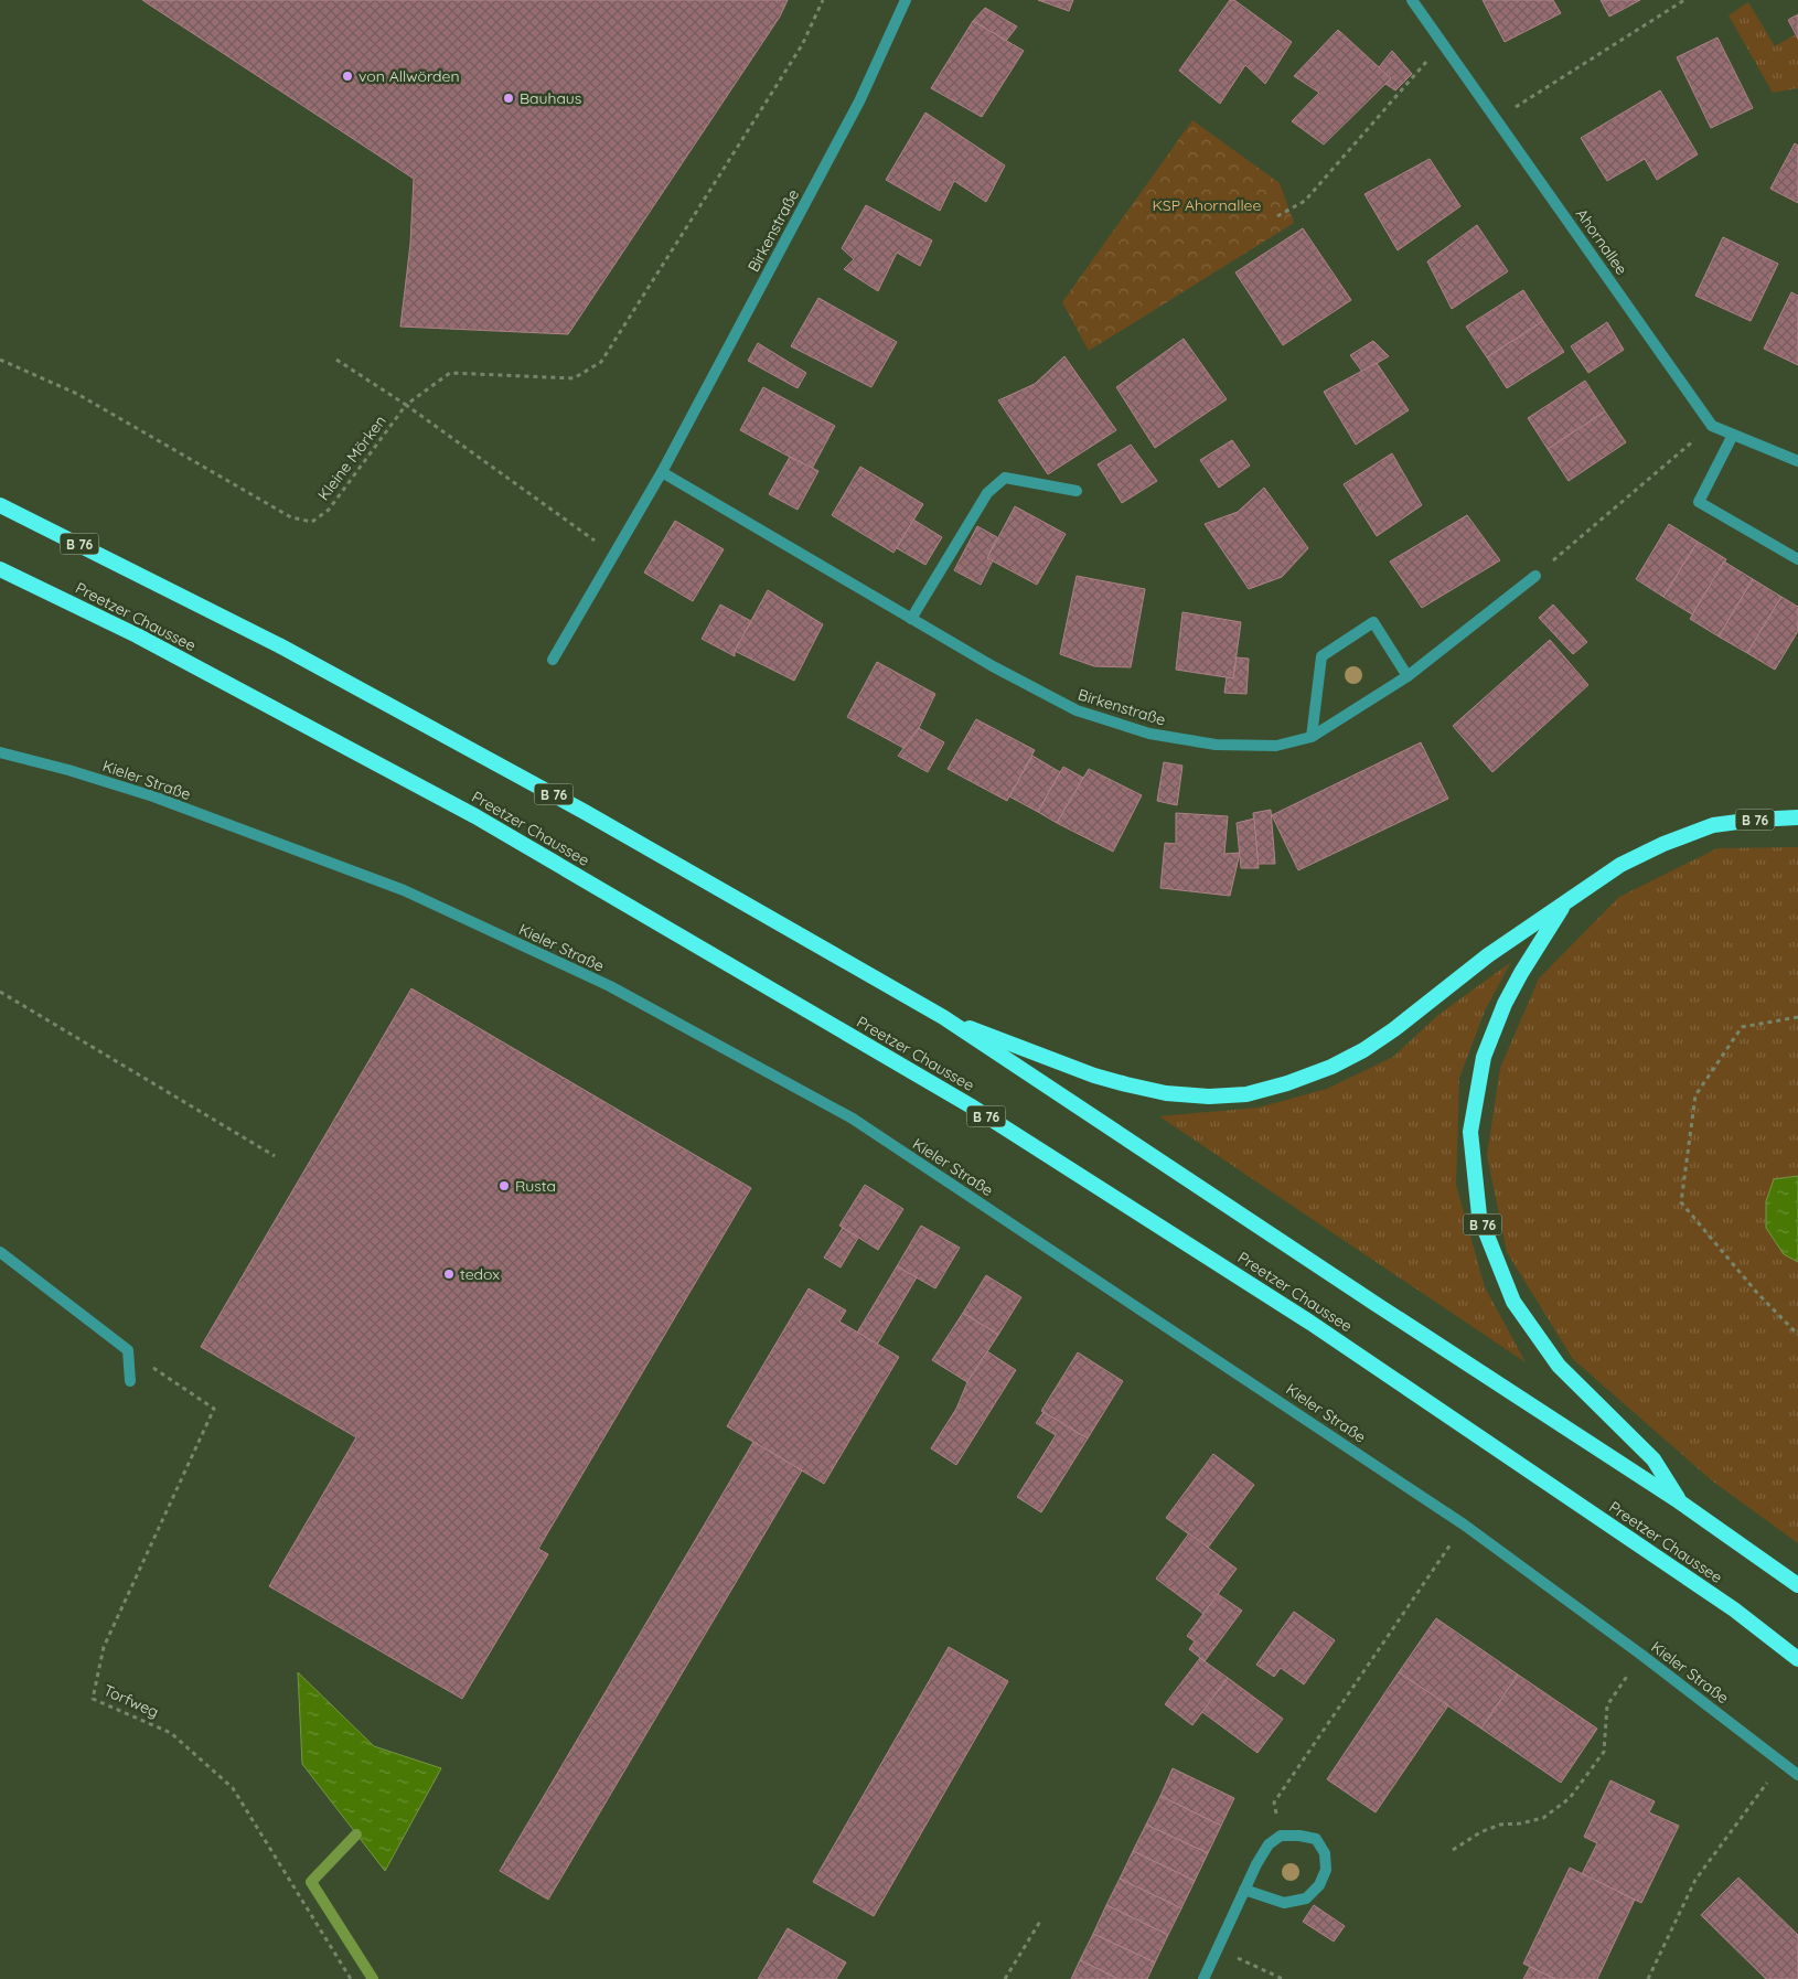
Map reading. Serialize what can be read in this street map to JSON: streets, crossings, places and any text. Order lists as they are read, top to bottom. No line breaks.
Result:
{"streets":{"highway":["B 76","Preetzer Chaussee"],"street":["Birkenstraße","Ahornallee","Kieler Straße"],"path":["Kleine Mörken","Torfweg"]},"parks":["KSP Ahornallee"],"places":["von Allwörden","Bauhaus","Rusta","tedox"]}
